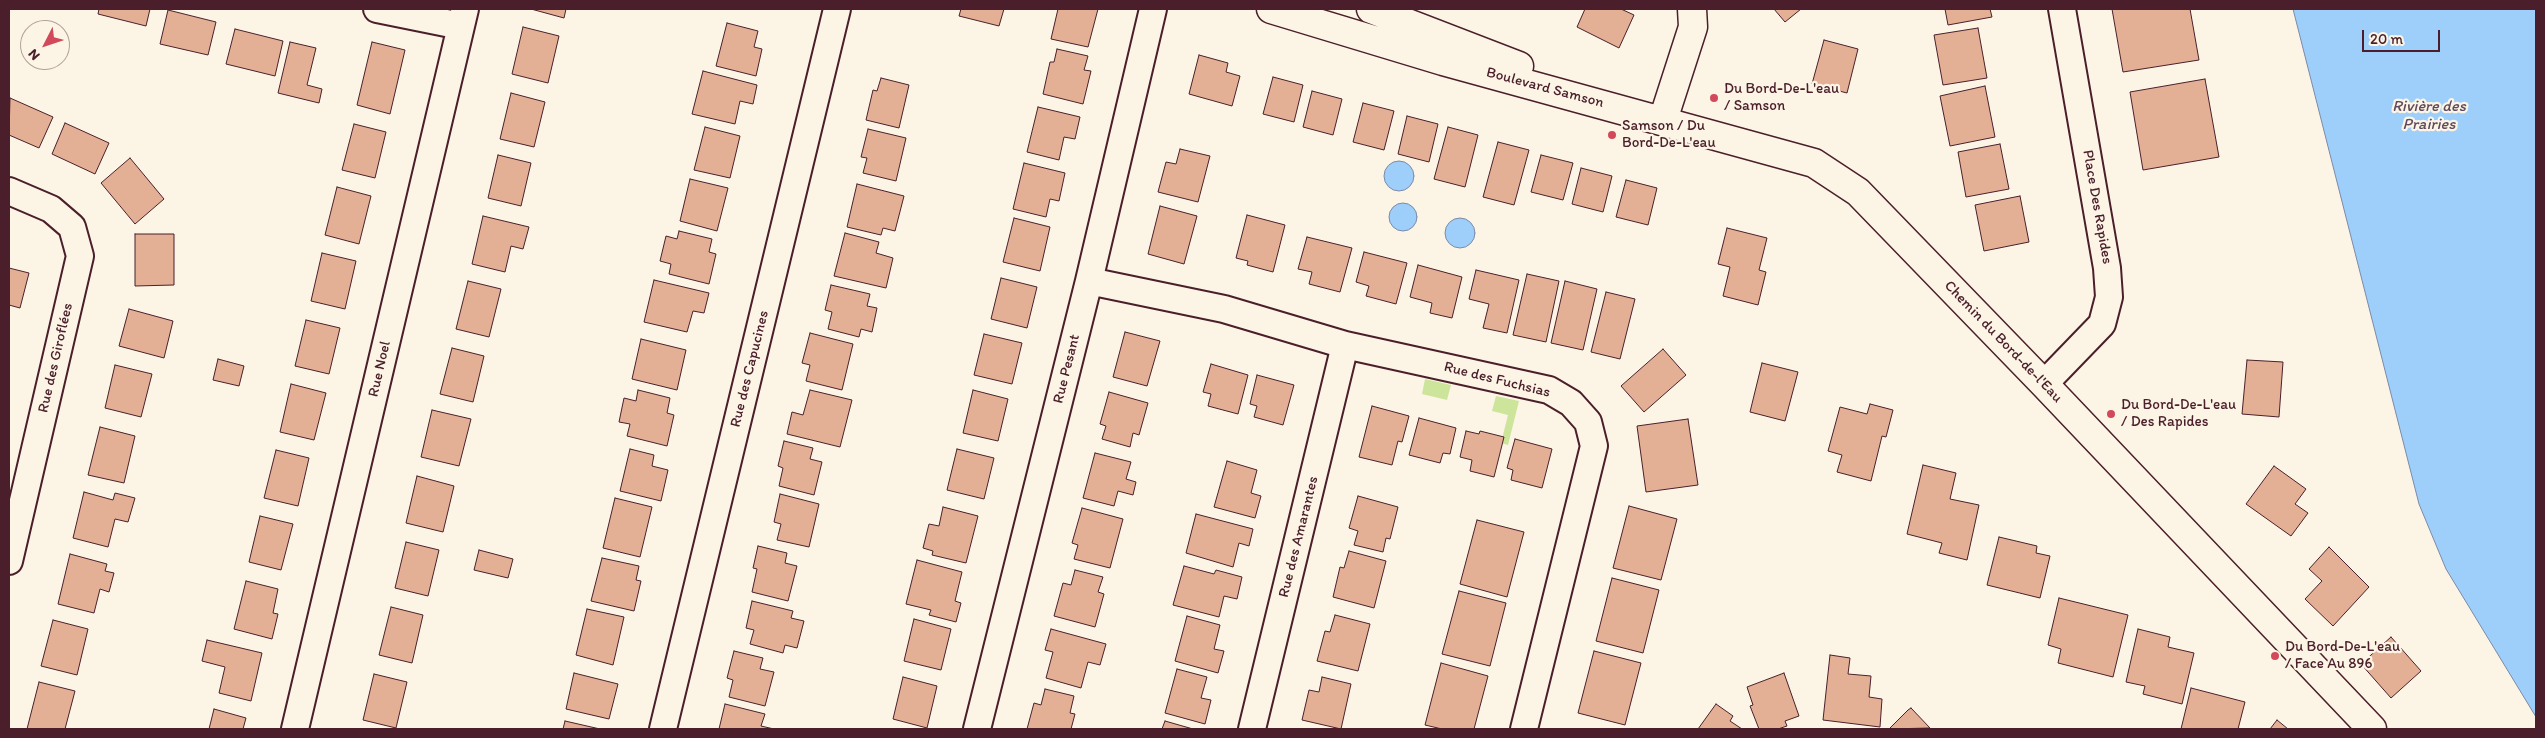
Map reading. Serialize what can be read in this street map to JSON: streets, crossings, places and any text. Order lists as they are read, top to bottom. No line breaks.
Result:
{"streets":{"street":["Boulevard Samson","Place Des Rapides","Chemin du Bord-de-l'Eau","Rue des Giroflées","Rue Noel","Rue des Capucines","Rue Pesant","Rue des Fuchsias","Rue des Amarantes"]},"crossings":[["Boulevard Samson","Chemin du Bord-de-l'Eau"],["Place Des Rapides","Chemin du Bord-de-l'Eau"],["Rue Pesant","Rue des Fuchsias"],["Rue des Fuchsias","Rue des Amarantes"]],"water":["Rivière des Prairies"],"places":["Du Bord-De-L'eau / Samson","Samson / Du Bord-De-L'eau","Du Bord-De-L'eau / Des Rapides","Du Bord-De-L'eau / Face Au 896"],"scale_bar":"20 m","north":"bottom left"}
